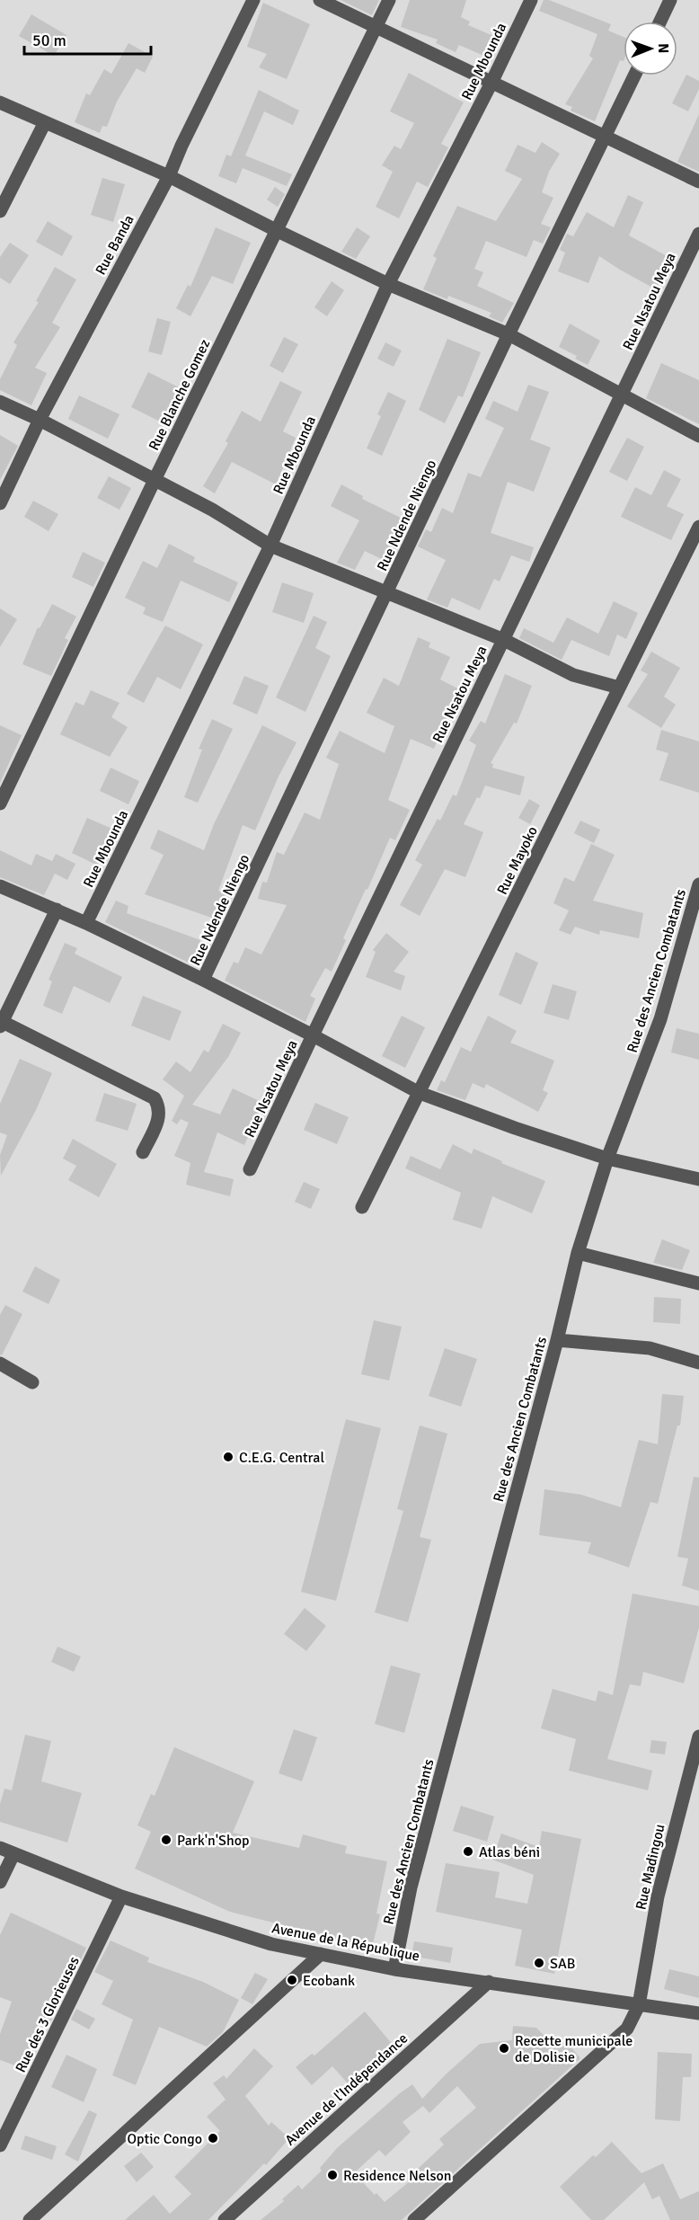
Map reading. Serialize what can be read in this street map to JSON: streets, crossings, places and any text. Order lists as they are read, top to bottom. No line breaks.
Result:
{"streets":{"street":["Rue Mbounda","Rue Banda","Rue Nsatou Meya","Rue Blanche Gomez","Rue Ndende Niengo","Rue Mayoko","Rue des Ancien Combatants","Rue Madingou","Avenue de la République","Rue des 3 Glorieuses","Avenue de l'Indépendance"]},"crossings":[["Rue des Ancien Combatants","Avenue de la République"],["Rue Madingou","Avenue de la République"],["Avenue de la République","Rue des 3 Glorieuses"],["Avenue de la République","Avenue de l'Indépendance"]],"places":["C.E.G. Central","Park'n'Shop","Atlas béni","SAB","Ecobank","Recette municipale de Dolisie","Optic Congo","Residence Nelson"],"scale_bar":"50 m","north":"right"}
